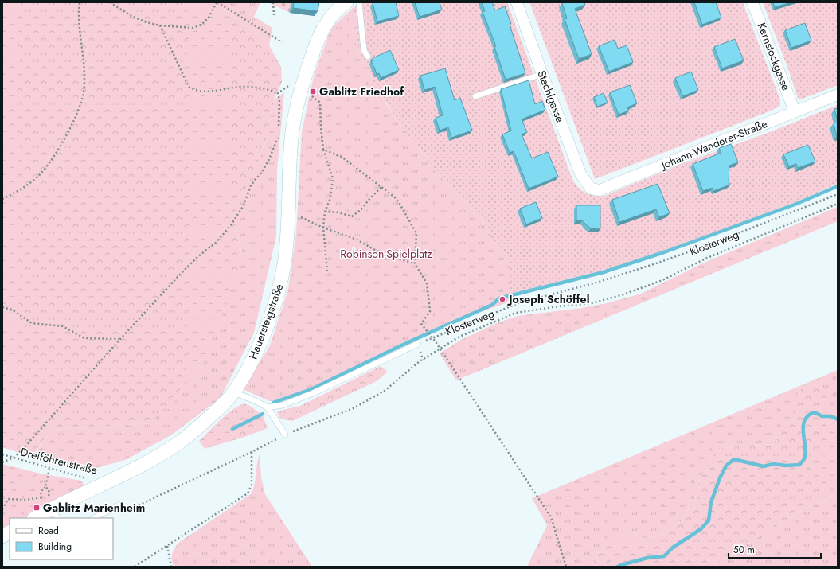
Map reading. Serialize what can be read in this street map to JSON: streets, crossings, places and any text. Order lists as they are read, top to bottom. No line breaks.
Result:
{"streets":{"street":["Kernstockgasse","Stachlgasse","Johann-Wanderer-Straße","Hauersteigstraße"],"path":["Klosterweg","Dreiföhrenstraße"]},"crossings":[["Kernstockgasse","Johann-Wanderer-Straße"],["Stachlgasse","Johann-Wanderer-Straße"]],"parks":["Robinson-Spielplatz"],"places":{"transit":["Gablitz Friedhof","Gablitz Marienheim"],"other":["Joseph Schöffel"]},"legend":["Road","Building"],"scale_bar":"50 m"}
